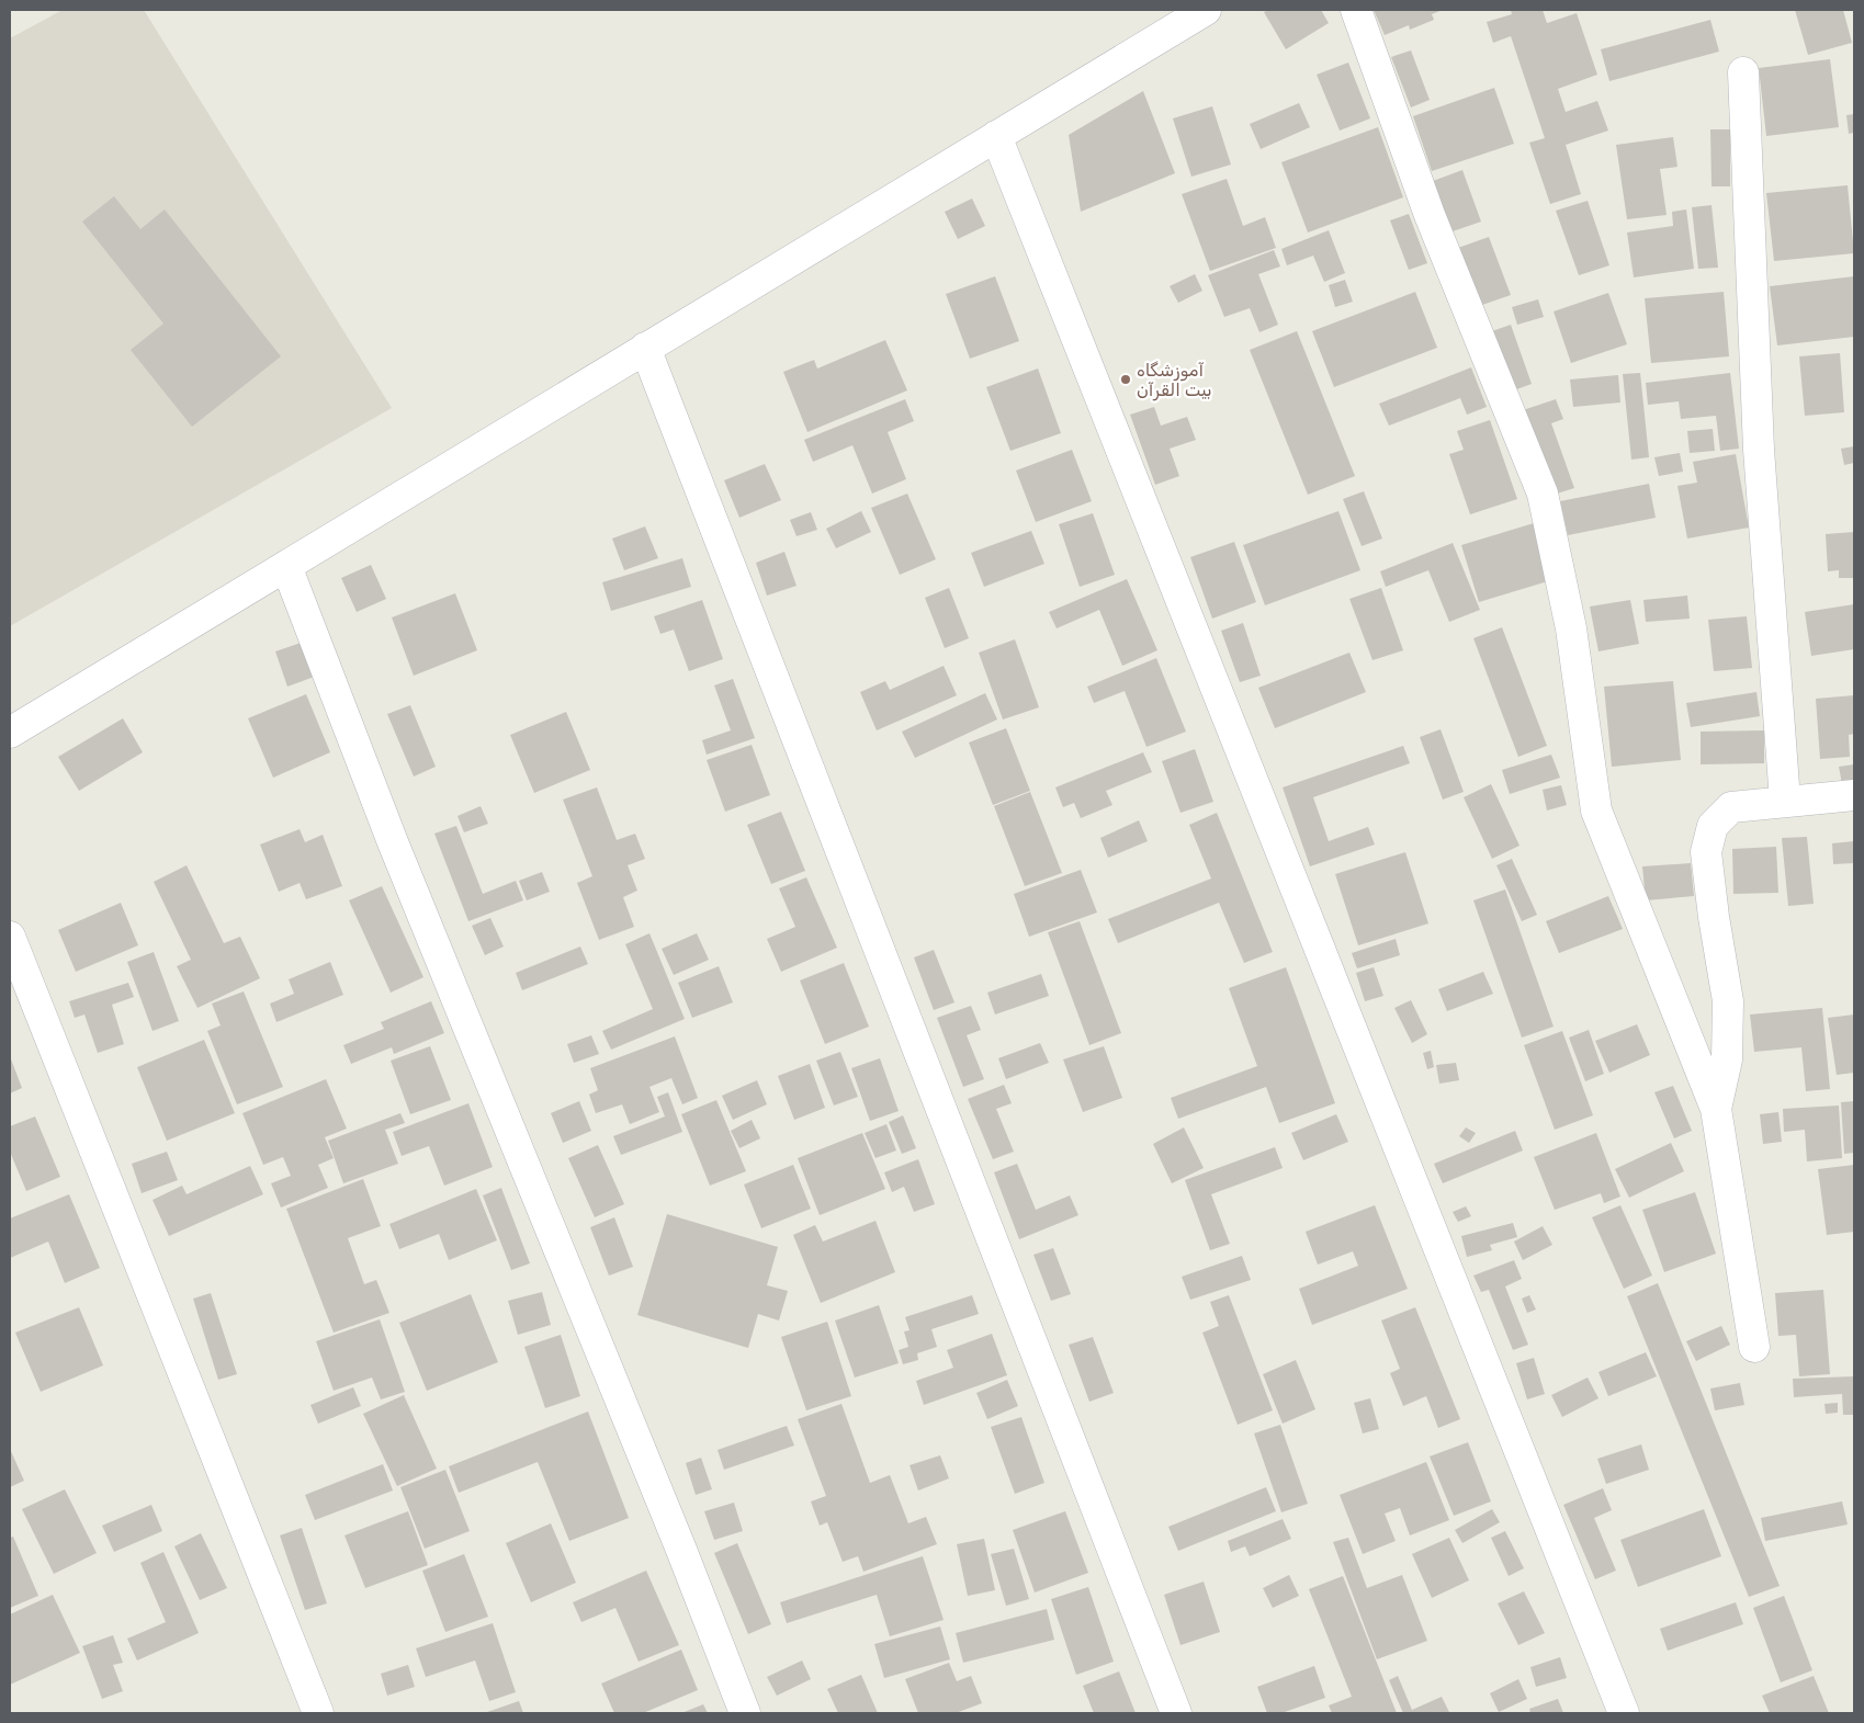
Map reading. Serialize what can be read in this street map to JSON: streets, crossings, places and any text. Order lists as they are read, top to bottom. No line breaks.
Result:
{"places":["آموزشگاه بیت القرآن"]}
